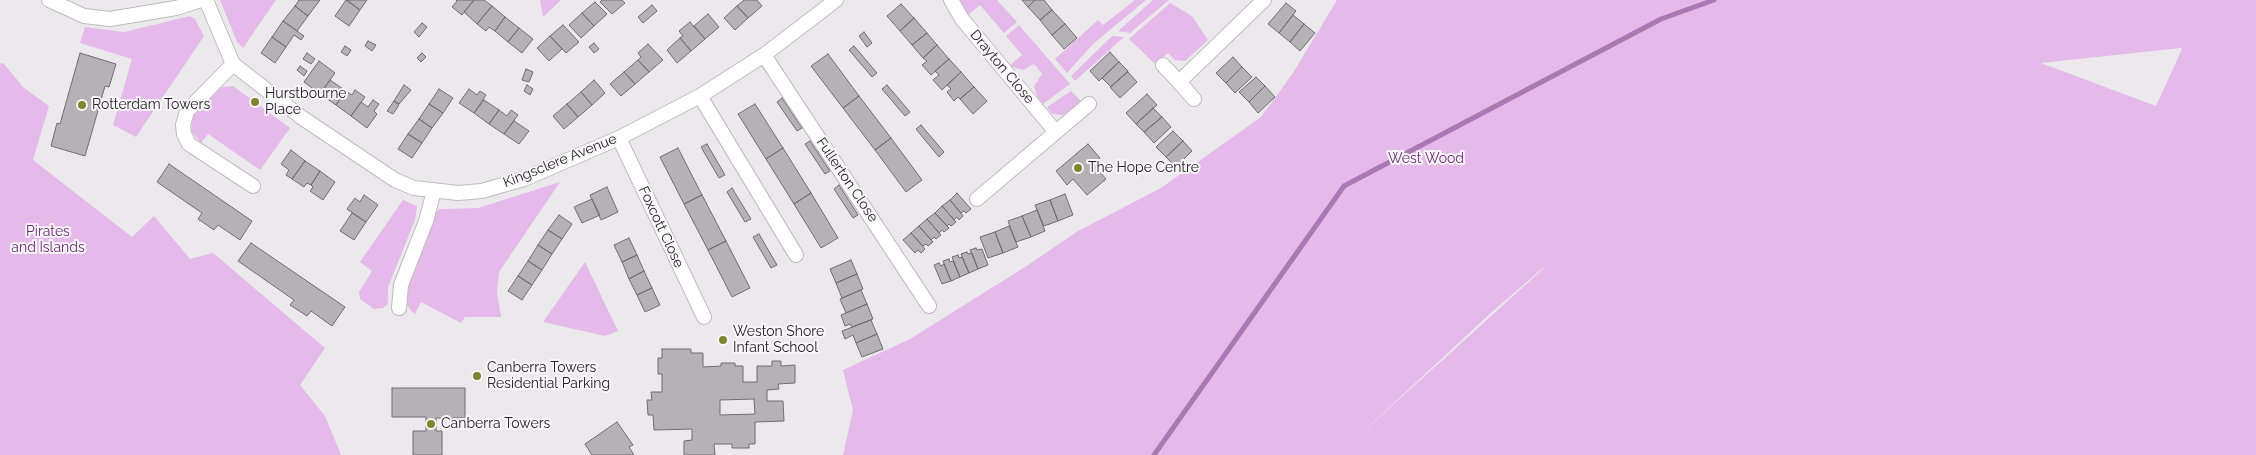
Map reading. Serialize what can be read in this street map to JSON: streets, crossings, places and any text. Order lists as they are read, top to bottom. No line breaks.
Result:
{"streets":{"street":["Drayton Close","Kingsclere Avenue","Fullerton Close","Foxcott Close"]},"crossings":[["Kingsclere Avenue","Fullerton Close"],["Kingsclere Avenue","Foxcott Close"]],"parks":["West Wood","Pirates and Islands"],"places":["Hurstbourne Place","Rotterdam Towers","The Hope Centre","Weston Shore Infant School","Canberra Towers Residential Parking","Canberra Towers"]}
